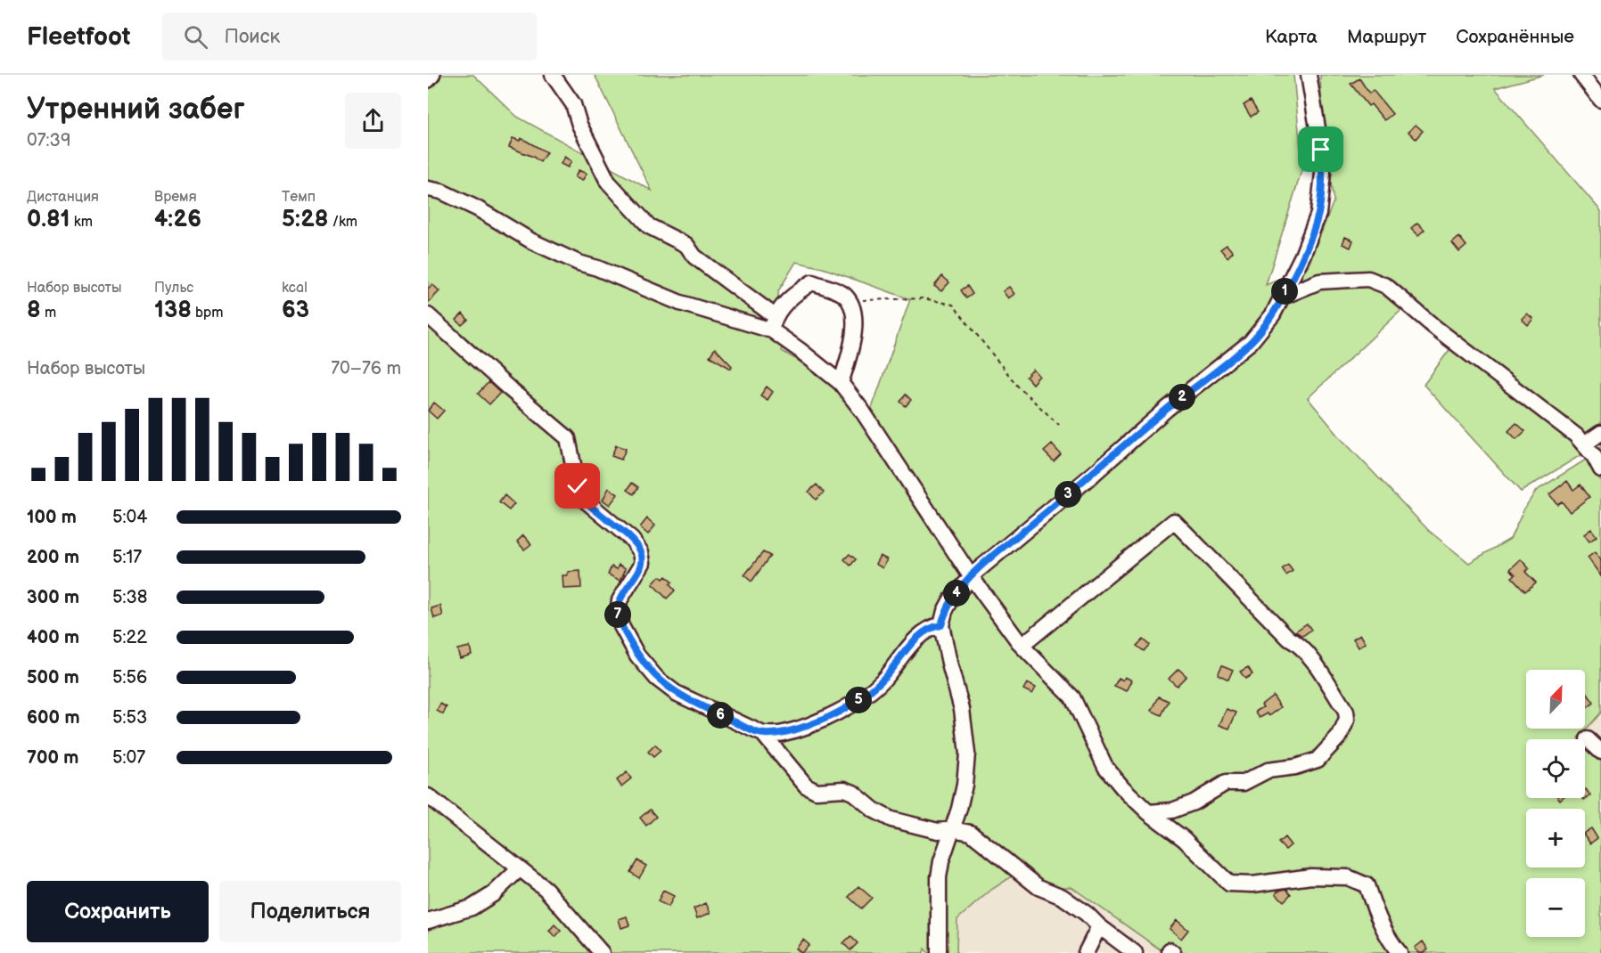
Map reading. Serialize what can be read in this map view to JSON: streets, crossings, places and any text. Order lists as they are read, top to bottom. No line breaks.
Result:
{"north":"top right","page":{"header":"Fleetfoot","search":"Поиск","nav":["Карта","Маршрут","Сохранённые"],"heading":["Утренний забег","07:39"],"stats":[["Дистанция","0.81 km"],["Время","4:26"],["Темп","5:28 /km"],["Набор высоты","8 m"],["Пульс","138 bpm"],["kcal","63"]],"pins":["1","2","3","4","7","5","6"],"chart":["Набор высоты","70–76 m"],"list":[{"name":"100 m","note":"5:04"},{"name":"200 m","note":"5:17"},{"name":"300 m","note":"5:38"},{"name":"400 m","note":"5:22"},{"name":"500 m","note":"5:56"},{"name":"600 m","note":"5:53"},{"name":"700 m","note":"5:07"}],"map_buttons":["+","−"],"buttons":["Сохранить","Поделиться"]}}
